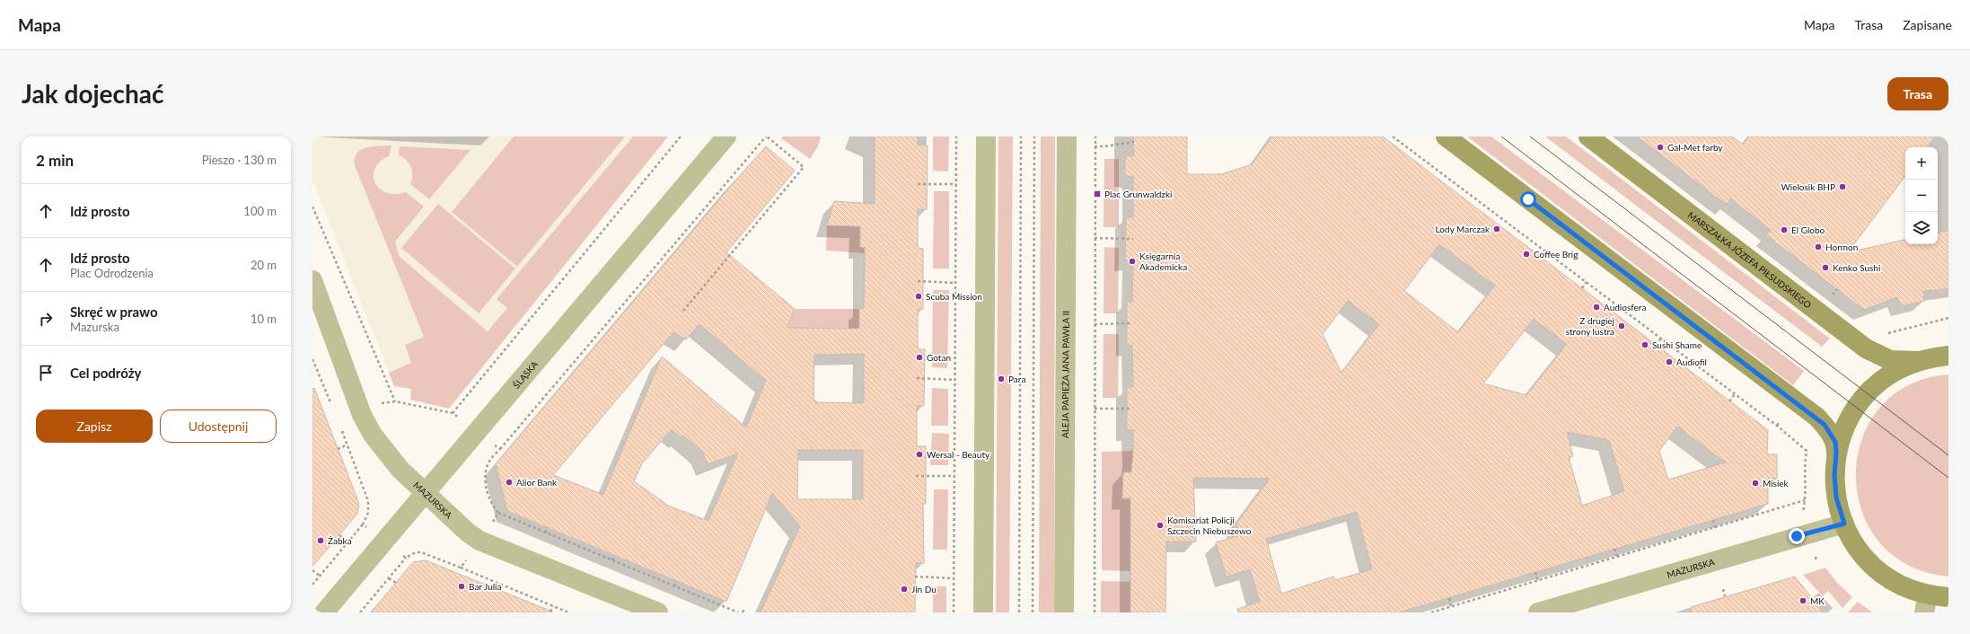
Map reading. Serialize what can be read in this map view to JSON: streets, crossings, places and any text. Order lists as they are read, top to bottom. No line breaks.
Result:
{"streets":{"main road":["MARSZAŁKA JÓZEFA PIŁSUDSKIEGO"],"street":["ŚLĄSKA","ALEJA PAPIEŻA JANA PAWŁA II","MAZURSKA"]},"crossings":[["ŚLĄSKA","MAZURSKA"]],"places":{"other":["Gal-Met farby","Wielosik BHP","Lody Marczak","El Globo","Hormon","Coffee Brig","Księgarnia Akademicka","Kenko Sushi","Scuba Mission","Audiosfera","Z drugiej strony lustra","Sushi Shame","Gotan","Audiofil","Para","Wersal - Beauty","Alior Bank","Misiek","Komisariat Policji Szczecin Niebuszewo","Żabka","Bar Julia","Jin Du","MK"],"transit":["Plac Grunwaldzki"]},"page":{"header":"Mapa","nav":["Mapa","Trasa","Zapisane"],"buttons":["Trasa",["Zapisz","Udostępnij"]],"title":"Jak dojechać","heading":["2 min","Pieszo · 130 m"],"map_buttons":["+","−"],"list":[["Idź prosto","100 m"],["Idź prosto","Plac Odrodzenia","20 m"],["Skręć w prawo","Mazurska","10 m"],"Cel podróży"]}}
